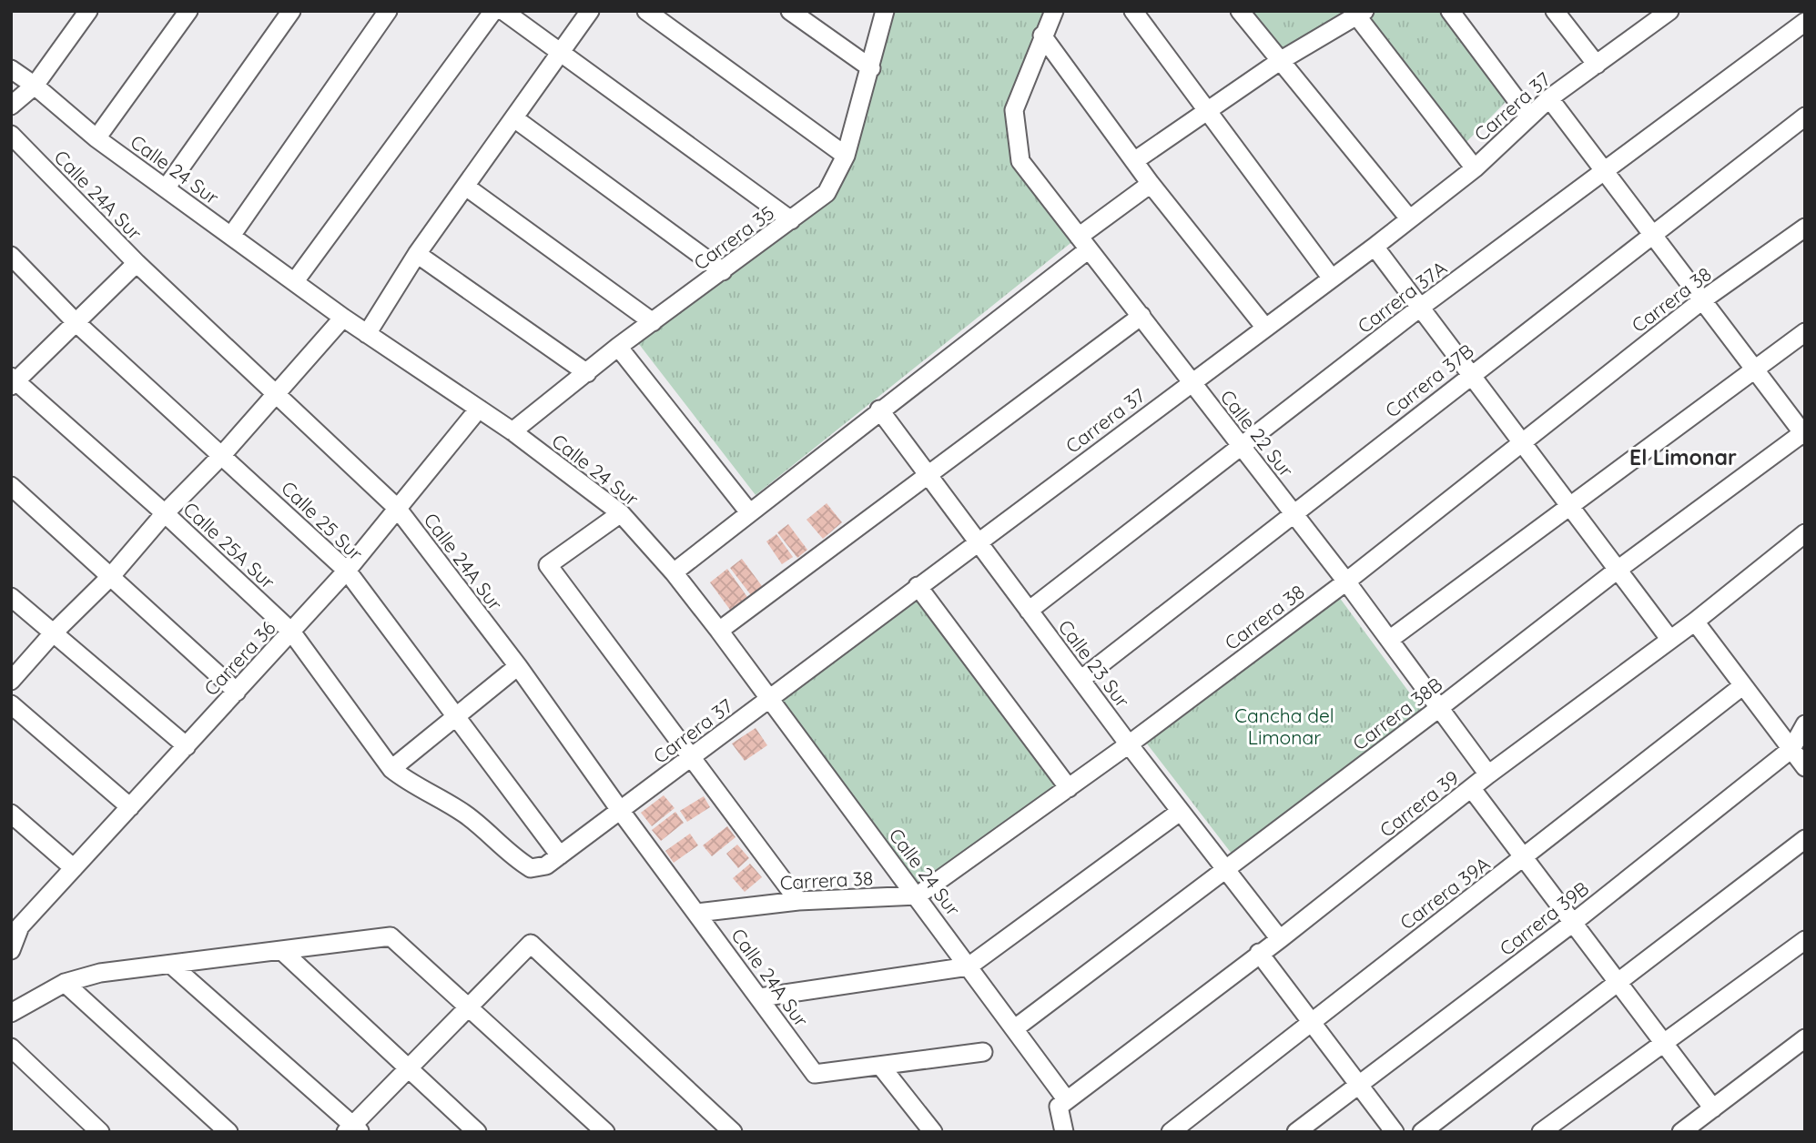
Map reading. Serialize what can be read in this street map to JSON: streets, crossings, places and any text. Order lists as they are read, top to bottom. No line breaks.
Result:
{"streets":{"street":["Carrera 37","Calle 24 Sur","Calle 24A Sur","Carrera 35","Carrera 37A","Carrera 38","Carrera 37B","Calle 22 Sur","Calle 25 Sur","Calle 25A Sur","Carrera 36","Calle 23 Sur","Carrera 38B","Carrera 39","Carrera 39A","Carrera 39B"]},"crossings":[["Carrera 37","Calle 24 Sur"],["Carrera 37","Calle 24A Sur"],["Carrera 37","Calle 22 Sur"],["Carrera 37","Calle 25 Sur"],["Carrera 37","Calle 25A Sur"],["Carrera 37","Calle 23 Sur"],["Calle 24 Sur","Carrera 35"],["Calle 24 Sur","Carrera 38"],["Calle 24 Sur","Carrera 36"],["Calle 24 Sur","Carrera 38B"],["Calle 24 Sur","Carrera 39"],["Calle 24A Sur","Carrera 38"],["Calle 24A Sur","Carrera 36"],["Carrera 37A","Calle 22 Sur"],["Carrera 37A","Calle 23 Sur"],["Carrera 38","Calle 22 Sur"],["Carrera 38","Calle 23 Sur"],["Carrera 37B","Calle 22 Sur"],["Carrera 37B","Calle 23 Sur"],["Calle 22 Sur","Carrera 38B"],["Calle 22 Sur","Carrera 39"],["Calle 25 Sur","Carrera 36"],["Calle 25A Sur","Carrera 36"],["Calle 23 Sur","Carrera 38B"],["Calle 23 Sur","Carrera 39"]],"districts":["El Limonar"],"parks":["Cancha del Limonar"]}
